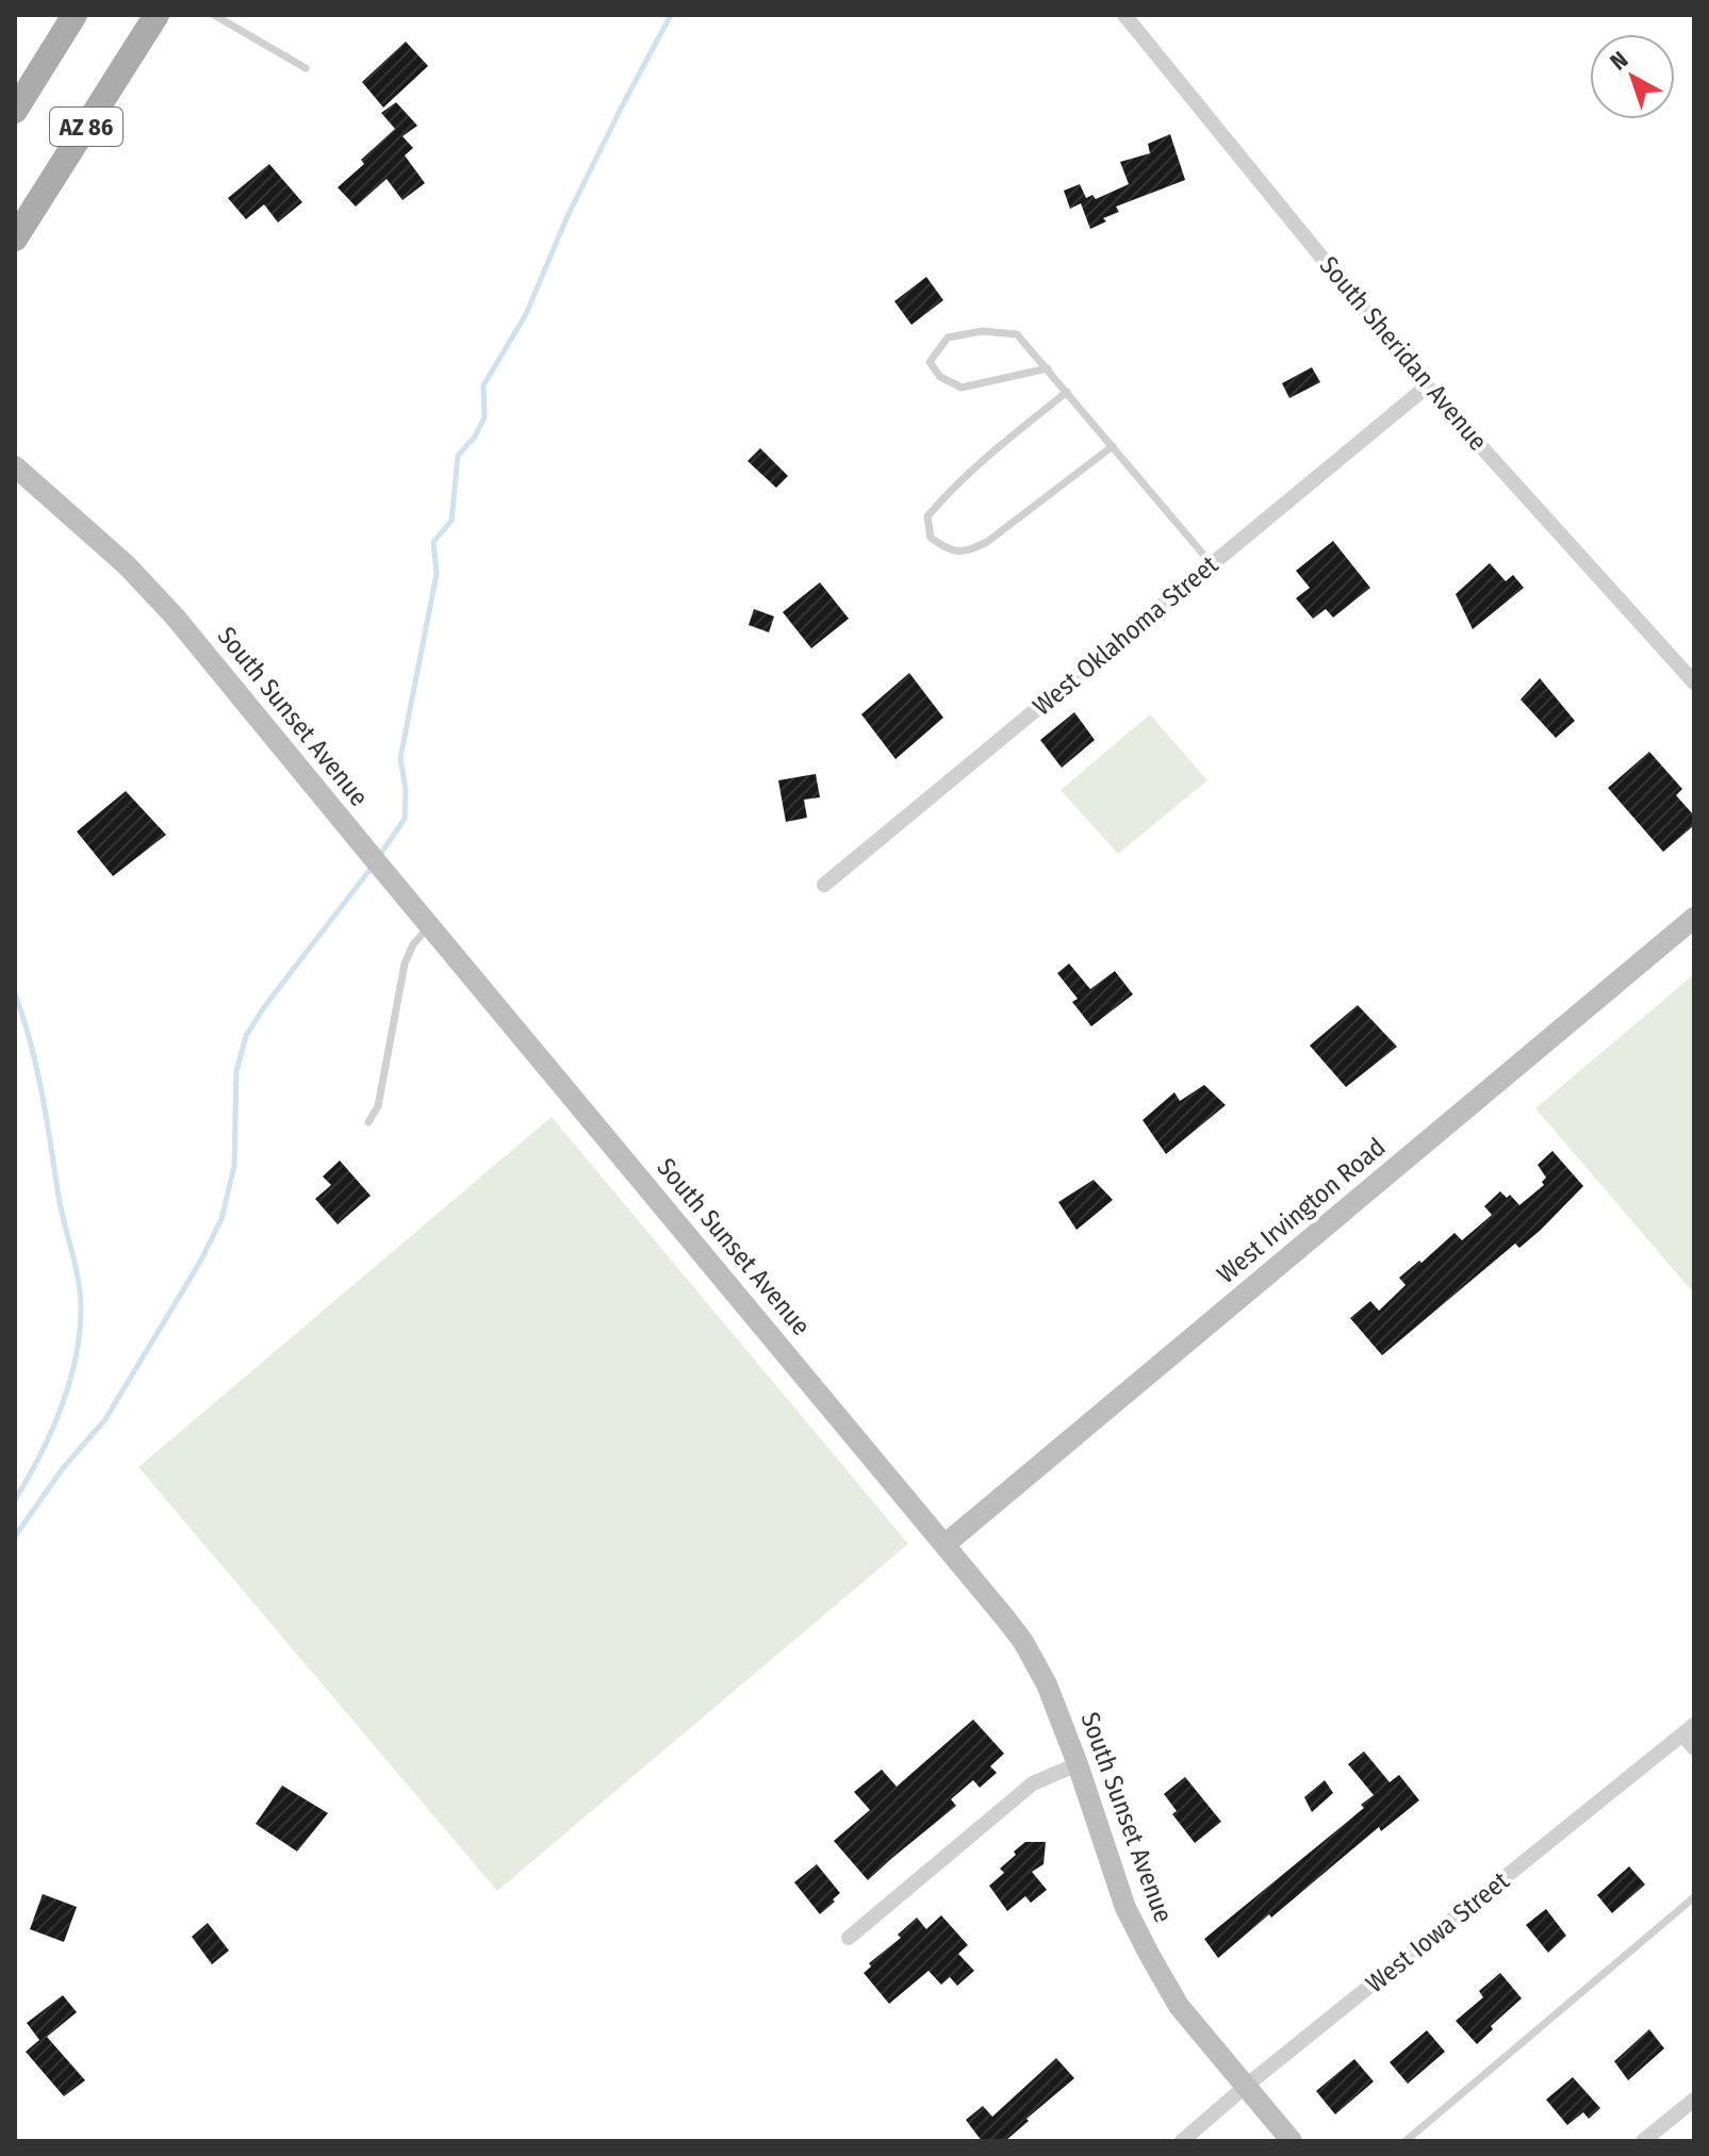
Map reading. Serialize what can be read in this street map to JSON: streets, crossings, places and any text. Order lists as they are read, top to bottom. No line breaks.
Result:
{"streets":{"main road":["AZ 86"],"street":["South Sheridan Avenue","West Oklahoma Street","South Sunset Avenue","West Irvington Road","West Iowa Street"]},"crossings":[["South Sheridan Avenue","West Oklahoma Street"],["South Sunset Avenue","West Irvington Road"],["South Sunset Avenue","West Iowa Street"]],"north":"top left"}
